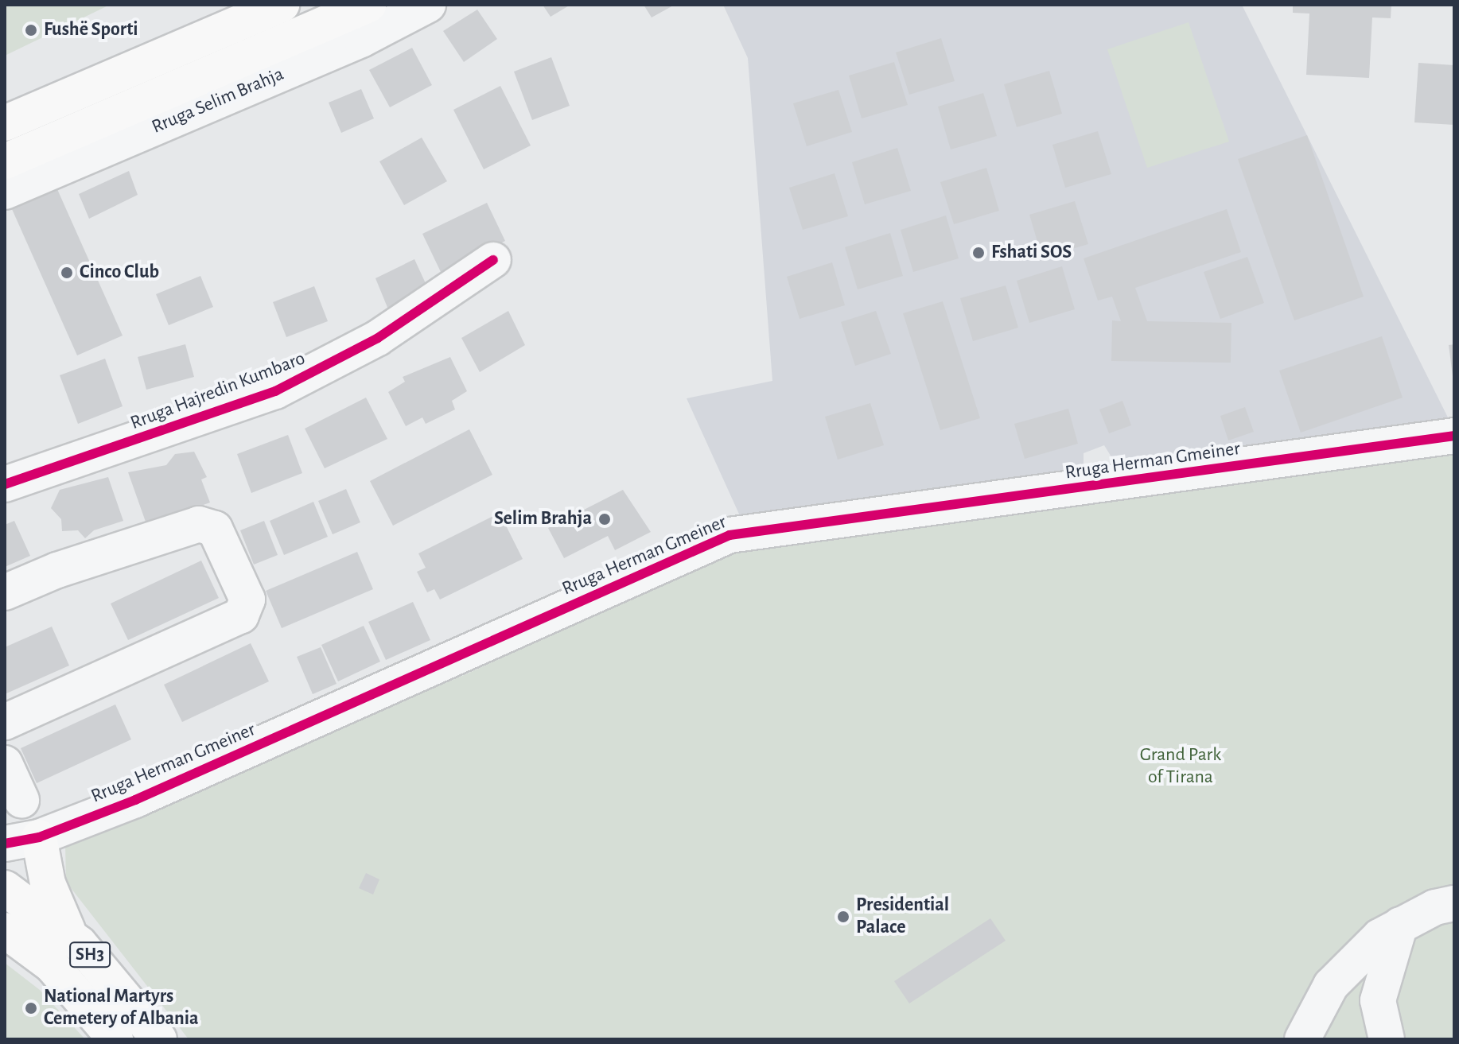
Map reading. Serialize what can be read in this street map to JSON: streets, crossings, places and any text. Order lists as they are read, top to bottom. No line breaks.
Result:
{"streets":{"main road":["Rruga Selim Brahja","SH3"],"street":["Rruga Hajredin Kumbaro","Rruga Herman Gmeiner"]},"parks":["Grand Park of Tirana"],"places":["Fushë Sporti","Fshati SOS","Cinco Club","Selim Brahja","Presidential Palace","National Martyrs Cemetery of Albania"]}
